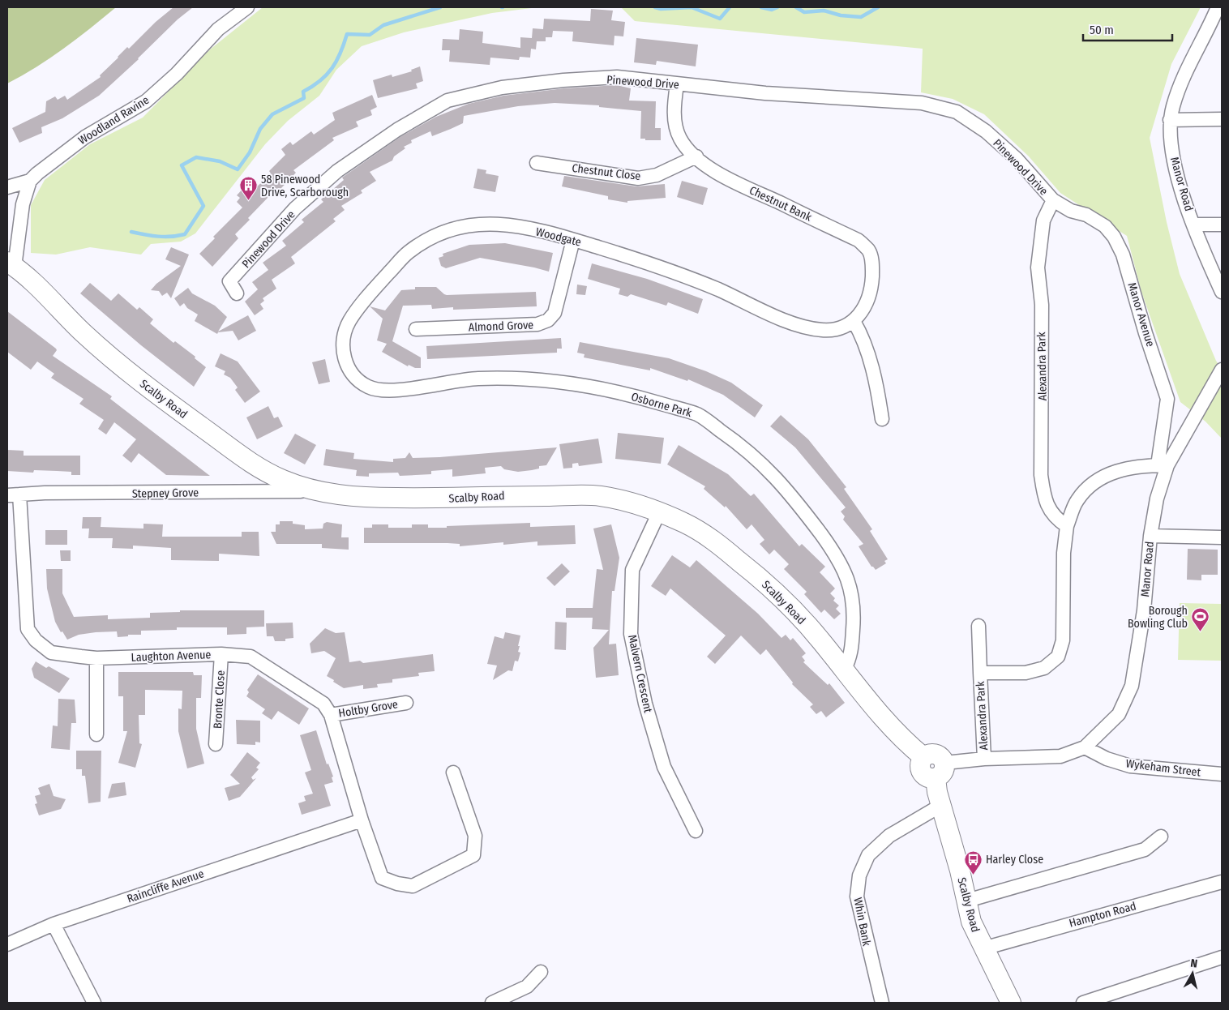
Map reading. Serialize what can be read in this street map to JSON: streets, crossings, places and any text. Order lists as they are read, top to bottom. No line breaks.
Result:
{"streets":{"highway":["Scalby Road"],"street":["Pinewood Drive","Woodland Ravine","Chestnut Close","Manor Road","Chestnut Bank","Woodgate","Manor Avenue","Almond Grove","Alexandra Park","Osborne Park","Stepney Grove","Laughton Avenue","Malvern Crescent","Bronte Close","Holtby Grove","Wykeham Street","Raincliffe Avenue","Hampton Road","Whin Bank"]},"crossings":[["Pinewood Drive","Chestnut Bank"],["Pinewood Drive","Manor Avenue"],["Pinewood Drive","Alexandra Park"],["Chestnut Close","Chestnut Bank"],["Manor Road","Manor Avenue"],["Manor Road","Alexandra Park"],["Manor Road","Scalby Road"],["Manor Road","Wykeham Street"],["Chestnut Bank","Woodgate"],["Woodgate","Almond Grove"],["Woodgate","Osborne Park"],["Manor Avenue","Alexandra Park"],["Scalby Road","Osborne Park"],["Scalby Road","Stepney Grove"],["Scalby Road","Malvern Crescent"],["Scalby Road","Hampton Road"],["Scalby Road","Whin Bank"],["Stepney Grove","Laughton Avenue"],["Laughton Avenue","Bronte Close"],["Laughton Avenue","Holtby Grove"],["Laughton Avenue","Raincliffe Avenue"]],"places":{"building":["58 Pinewood Drive, Scarborough"],"sports":["Borough Bowling Club"],"bus stop":["Harley Close"]},"scale_bar":"50 m","north":"top"}
